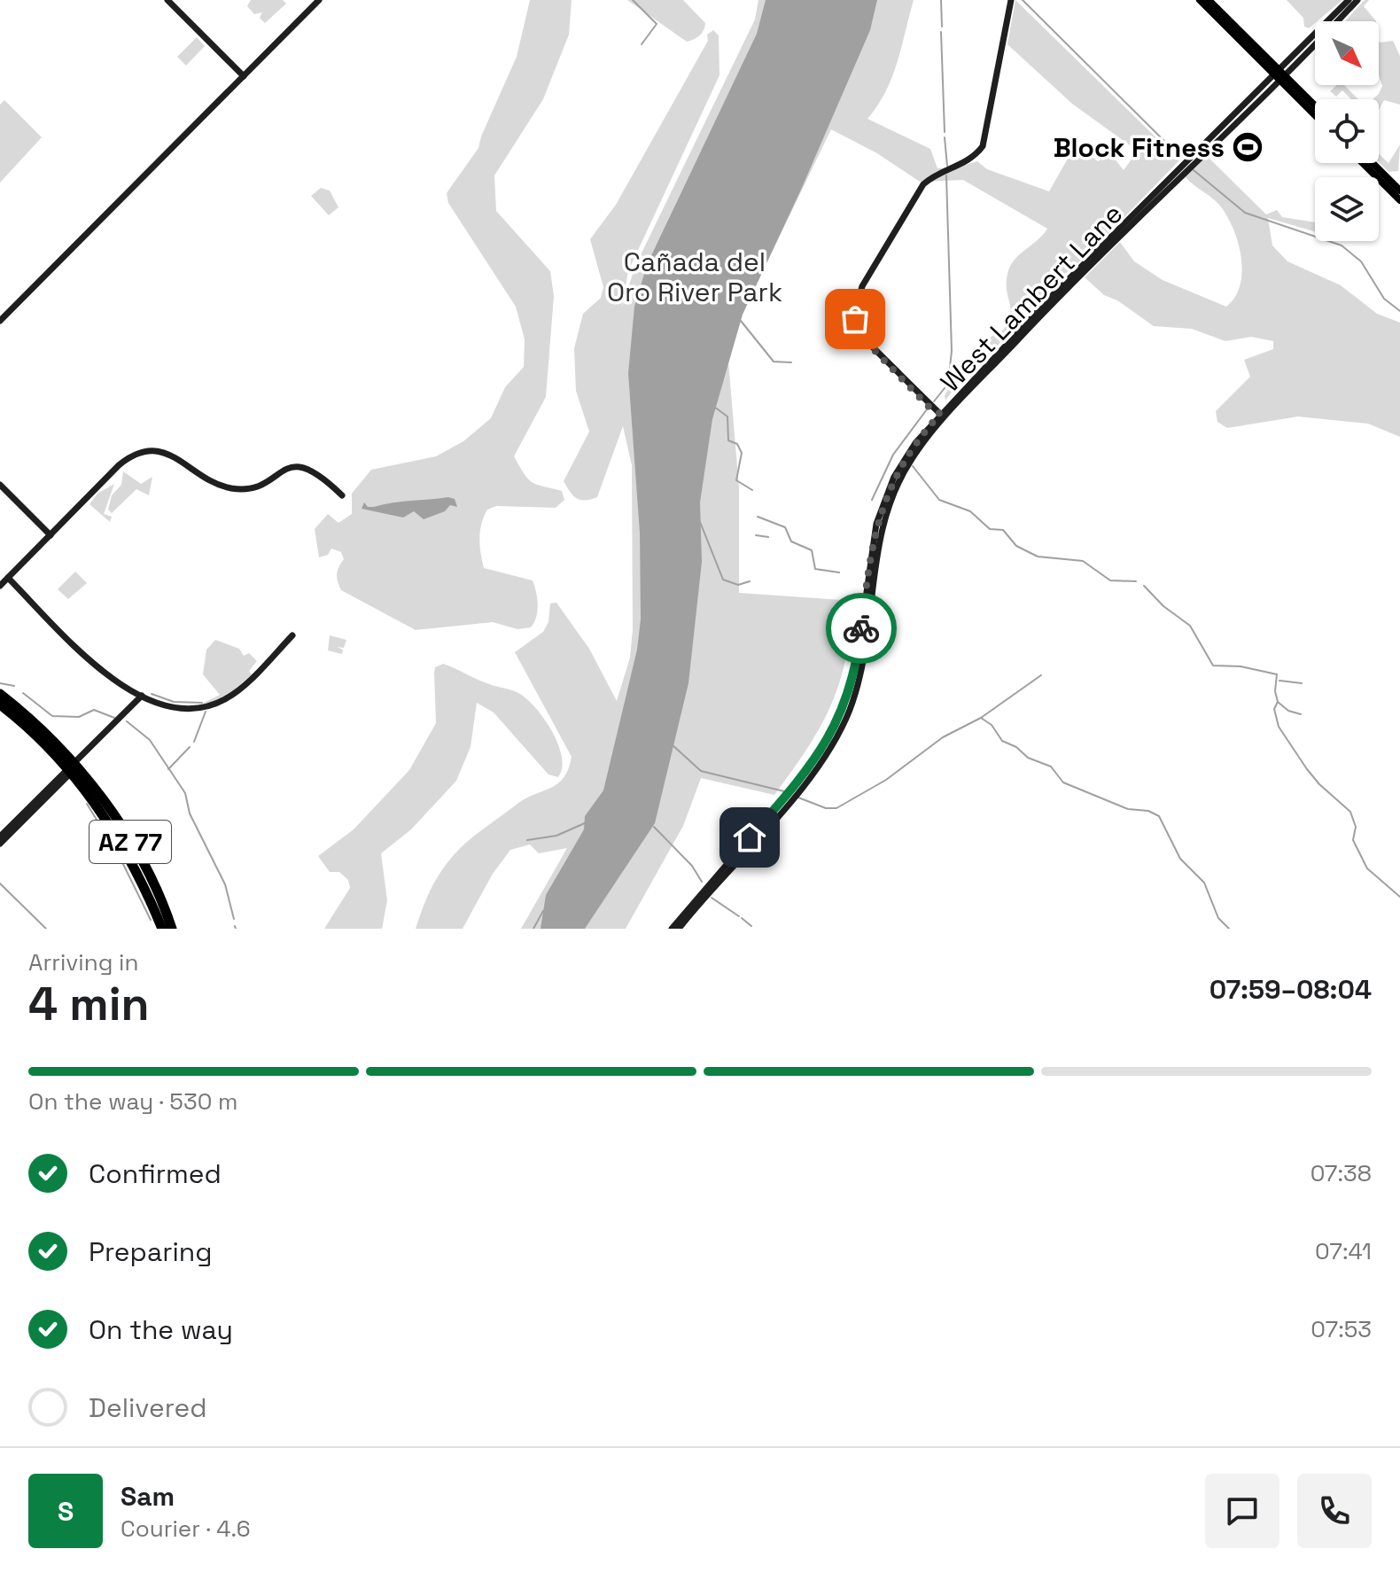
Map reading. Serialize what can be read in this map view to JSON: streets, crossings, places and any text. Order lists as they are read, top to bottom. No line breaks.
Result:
{"streets":{"highway":["AZ 77"],"street":["West Lambert Lane"]},"parks":["Cañada del Oro River Park"],"places":{"sports":["Block Fitness"]},"north":"bottom right","page":{"heading":["4 min","Arriving in","07:59–08:04"],"panel":["Sam","Courier · 4.6"],"bar":"On the way · 530 m","list":[["Confirmed","07:38"],["Preparing","07:41"],["On the way","07:53"],"Delivered"],"round":"S"}}
